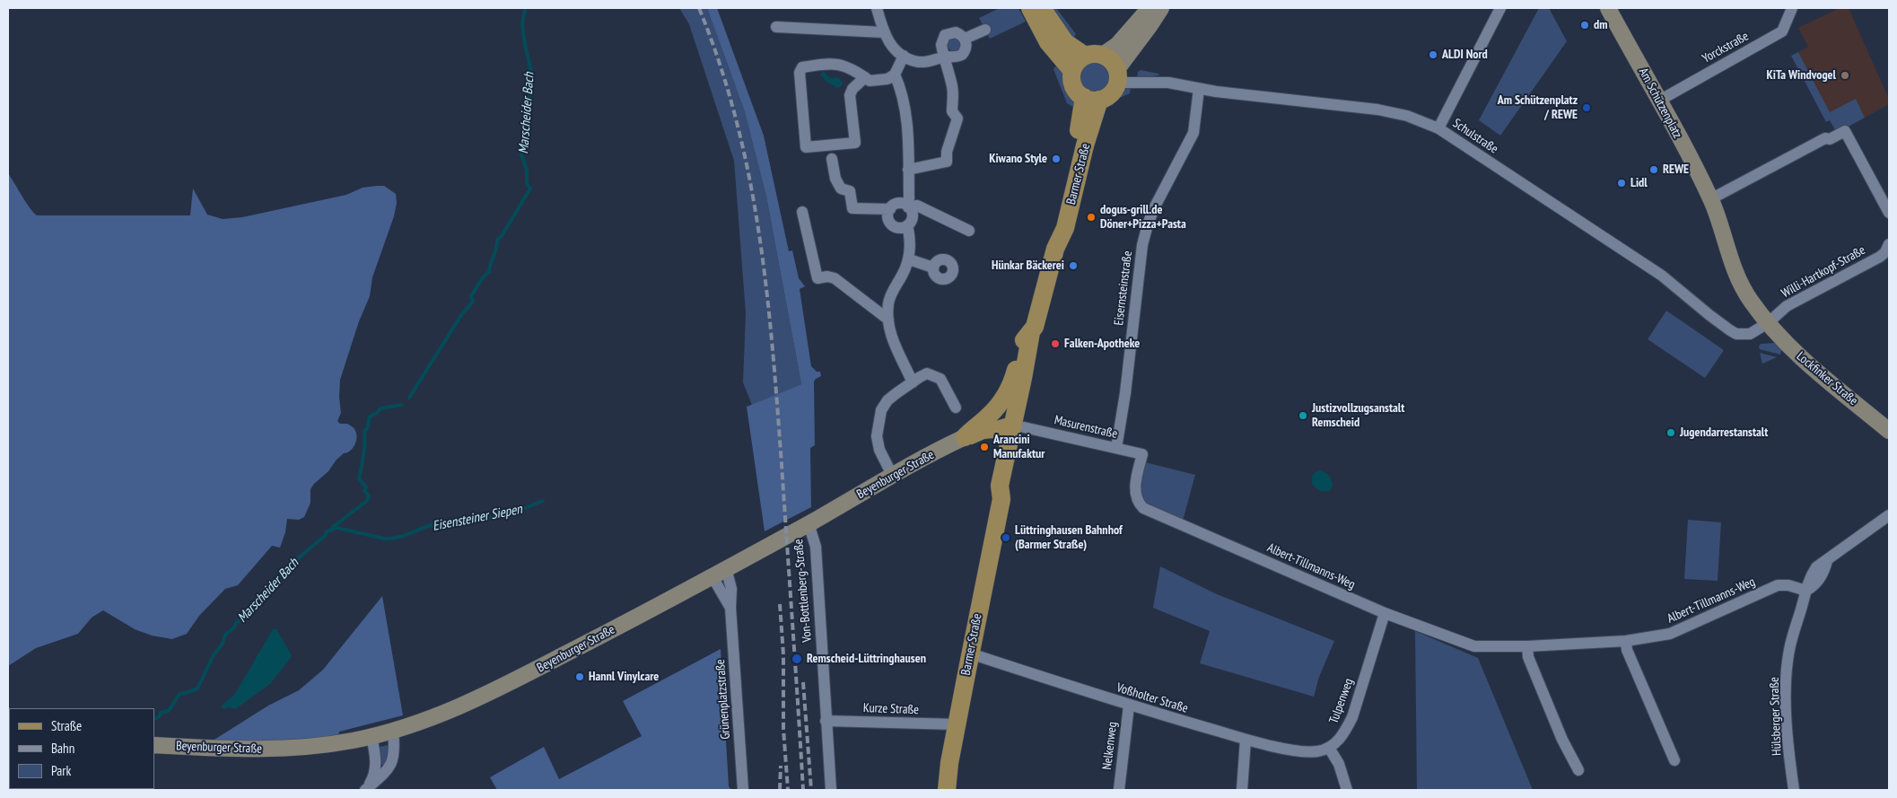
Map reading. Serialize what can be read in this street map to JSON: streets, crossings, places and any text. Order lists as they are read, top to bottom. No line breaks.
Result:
{"streets":{"main road":["Am Schützenplatz","Barmer Straße","Lockfinker Straße","Beyenburger Straße"],"street":["Yorckstraße","Schulstraße","Willi-Hartkopf-Straße","Eisernsteinstraße","Masurenstraße","Albert-Tillmanns-Weg","Von-Bottlenberg-Straße","Voßholter Straße","Grünenplatzstraße","Tulpenweg","Kurze Straße","Hülsberger Straße","Nelkenweg"]},"crossings":[["Yorckstraße","Am Schützenplatz"],["Am Schützenplatz","Schulstraße"],["Am Schützenplatz","Willi-Hartkopf-Straße"],["Am Schützenplatz","Lockfinker Straße"],["Schulstraße","Barmer Straße"],["Schulstraße","Willi-Hartkopf-Straße"],["Schulstraße","Eisernsteinstraße"],["Schulstraße","Lockfinker Straße"],["Barmer Straße","Masurenstraße"],["Barmer Straße","Voßholter Straße"],["Barmer Straße","Kurze Straße"],["Willi-Hartkopf-Straße","Lockfinker Straße"],["Eisernsteinstraße","Masurenstraße"],["Masurenstraße","Albert-Tillmanns-Weg"],["Beyenburger Straße","Von-Bottlenberg-Straße"],["Beyenburger Straße","Grünenplatzstraße"],["Albert-Tillmanns-Weg","Tulpenweg"],["Albert-Tillmanns-Weg","Hülsberger Straße"],["Von-Bottlenberg-Straße","Kurze Straße"],["Voßholter Straße","Tulpenweg"],["Voßholter Straße","Nelkenweg"]],"water":["Marscheider Bach","Eisensteiner Siepen"],"places":["dm","ALDI Nord","KiTa Windvogel","Am Schützenplatz / REWE","Kiwano Style","REWE","Lidl","dogus-grill.de Döner+Pizza+Pasta","Hünkar Bäckerei","Falken-Apotheke","Justizvollzugsanstalt Remscheid","Jugendarrestanstalt","Arancini Manufaktur","Lüttringhausen Bahnhof (Barmer Straße)","Remscheid-Lüttringhausen","Hannl Vinylcare"],"legend":["Straße","Bahn","Park"]}
